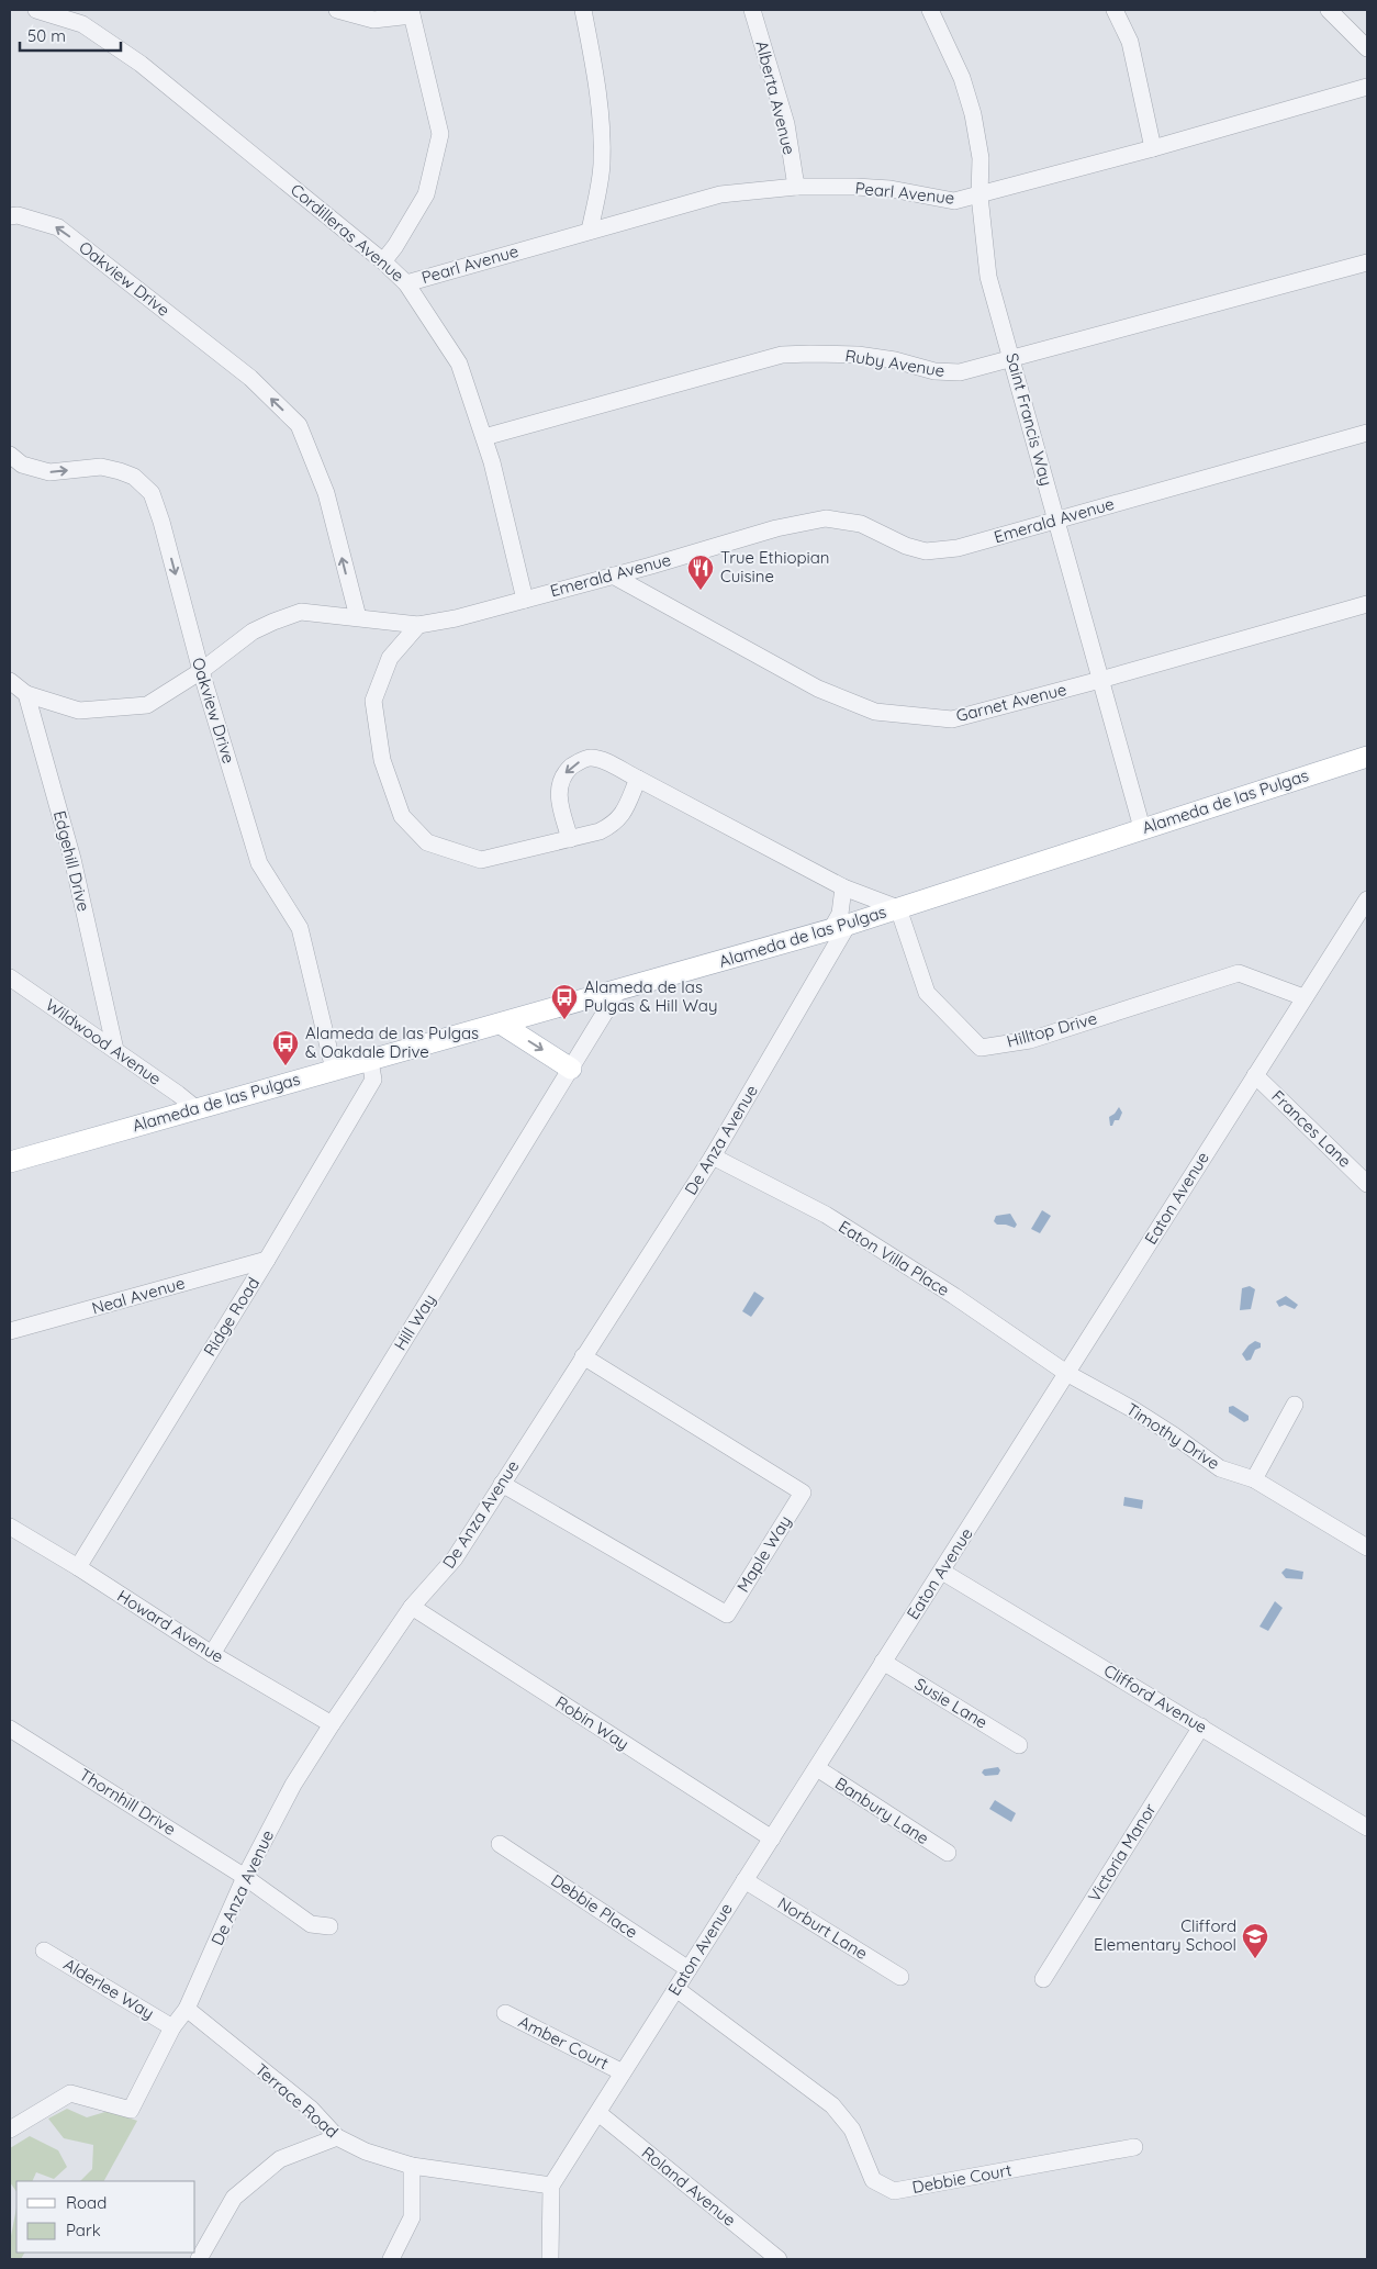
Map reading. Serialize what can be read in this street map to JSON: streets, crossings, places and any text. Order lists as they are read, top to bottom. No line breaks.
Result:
{"streets":{"main road":["Alameda de las Pulgas"],"street":["Alberta Avenue","Pearl Avenue","Cordilleras Avenue","Oakview Drive","Ruby Avenue","Saint Francis Way","Emerald Avenue","Garnet Avenue","Edgehill Drive","Hilltop Drive","Wildwood Avenue","Frances Lane","De Anza Avenue","Eaton Avenue","Eaton Villa Place","Neal Avenue","Ridge Road","Hill Way","Timothy Drive","Maple Way","Howard Avenue","Clifford Avenue","Susie Lane","Robin Way","Thornhill Drive","Banbury Lane","Victoria Manor","Debbie Place","Norburt Lane","Alderlee Way","Amber Court","Terrace Road","Debbie Court","Roland Avenue"]},"crossings":[["Alberta Avenue","Pearl Avenue"],["Pearl Avenue","Cordilleras Avenue"],["Pearl Avenue","Saint Francis Way"],["Cordilleras Avenue","Ruby Avenue"],["Cordilleras Avenue","Emerald Avenue"],["Oakview Drive","Emerald Avenue"],["Oakview Drive","Alameda de las Pulgas"],["Ruby Avenue","Saint Francis Way"],["Saint Francis Way","Emerald Avenue"],["Saint Francis Way","Garnet Avenue"],["Saint Francis Way","Alameda de las Pulgas"],["Emerald Avenue","Garnet Avenue"],["Emerald Avenue","Edgehill Drive"],["Alameda de las Pulgas","Hilltop Drive"],["Alameda de las Pulgas","Wildwood Avenue"],["Alameda de las Pulgas","De Anza Avenue"],["Alameda de las Pulgas","Ridge Road"],["Alameda de las Pulgas","Hill Way"],["Edgehill Drive","Wildwood Avenue"],["Hilltop Drive","Eaton Avenue"],["Frances Lane","Eaton Avenue"],["De Anza Avenue","Eaton Villa Place"],["De Anza Avenue","Maple Way"],["De Anza Avenue","Howard Avenue"],["De Anza Avenue","Robin Way"],["De Anza Avenue","Thornhill Drive"],["De Anza Avenue","Alderlee Way"],["De Anza Avenue","Terrace Road"],["Eaton Avenue","Eaton Villa Place"],["Eaton Avenue","Timothy Drive"],["Eaton Avenue","Clifford Avenue"],["Eaton Avenue","Susie Lane"],["Eaton Avenue","Robin Way"],["Eaton Avenue","Banbury Lane"],["Eaton Avenue","Debbie Place"],["Eaton Avenue","Norburt Lane"],["Eaton Avenue","Amber Court"],["Eaton Avenue","Terrace Road"],["Eaton Avenue","Debbie Court"],["Eaton Avenue","Roland Avenue"],["Eaton Villa Place","Timothy Drive"],["Neal Avenue","Ridge Road"],["Ridge Road","Howard Avenue"],["Hill Way","Howard Avenue"],["Clifford Avenue","Victoria Manor"]],"places":{"restaurant":["True Ethiopian Cuisine"],"bus stop":["Alameda de las Pulgas & Hill Way","Alameda de las Pulgas & Oakdale Drive"],"school or university":["Clifford Elementary School"]},"legend":["Road","Park"],"scale_bar":"50 m"}
